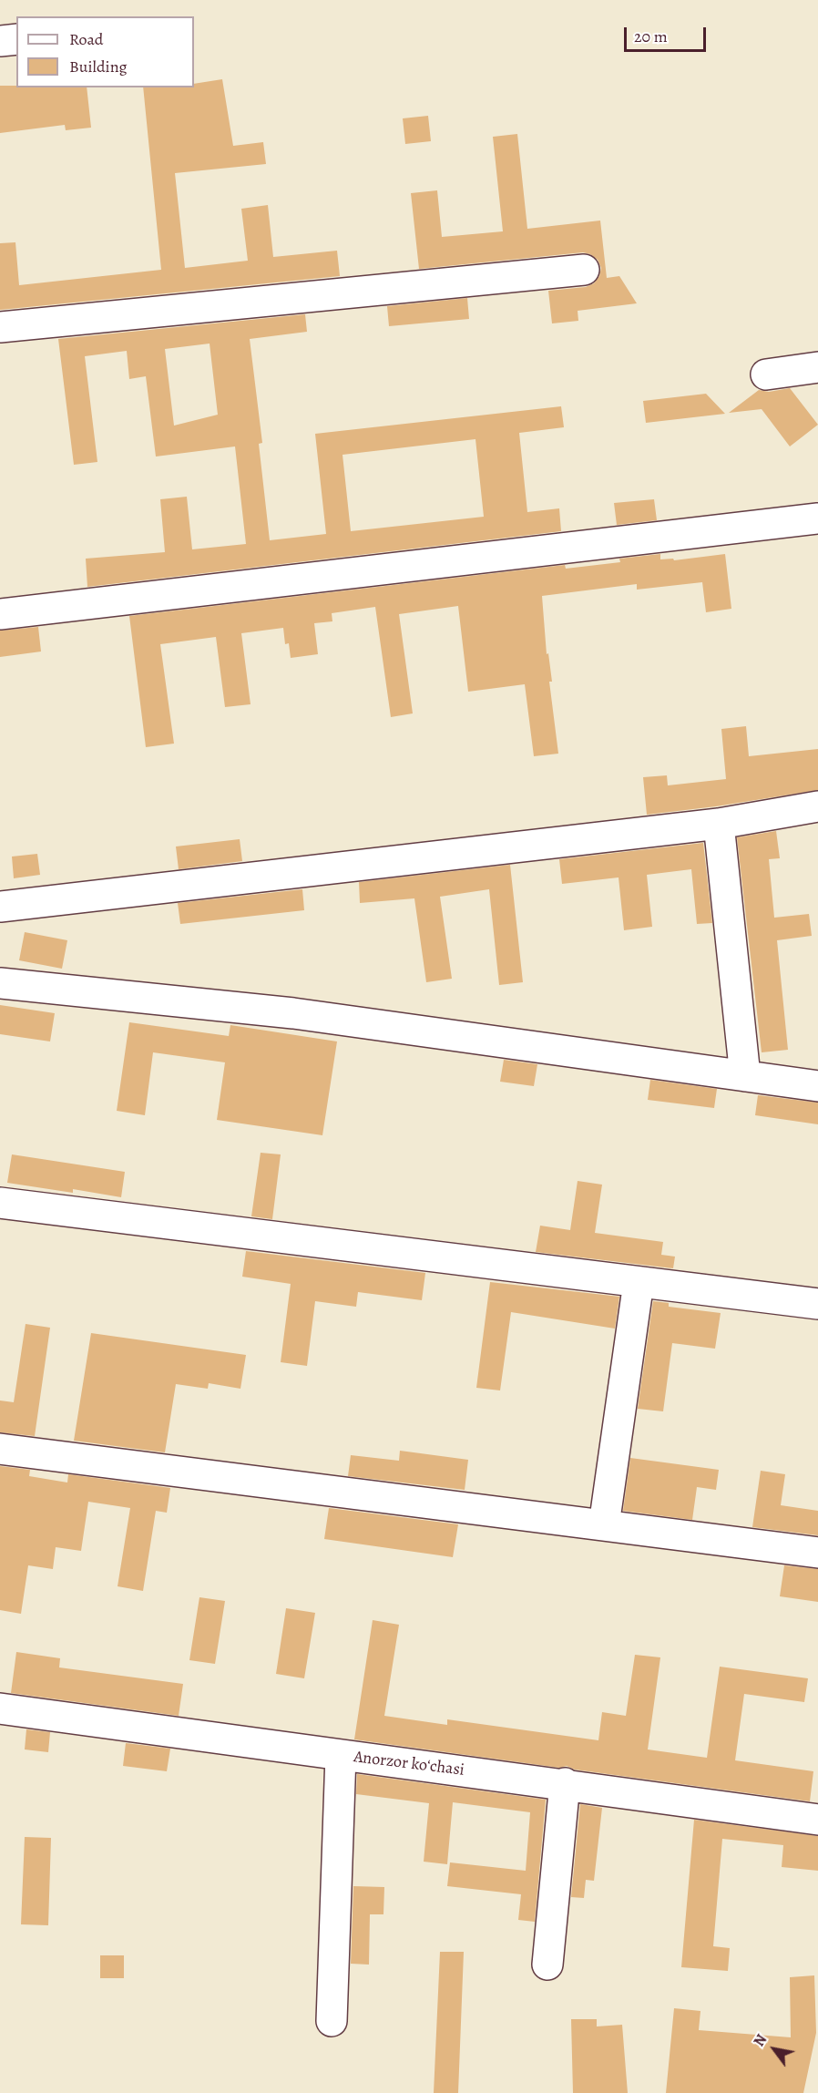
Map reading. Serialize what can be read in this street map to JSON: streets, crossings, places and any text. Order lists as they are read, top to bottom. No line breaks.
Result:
{"streets":{"street":["Anorzor koʻchasi"]},"legend":["Road","Building"],"scale_bar":"20 m","north":"top left"}
